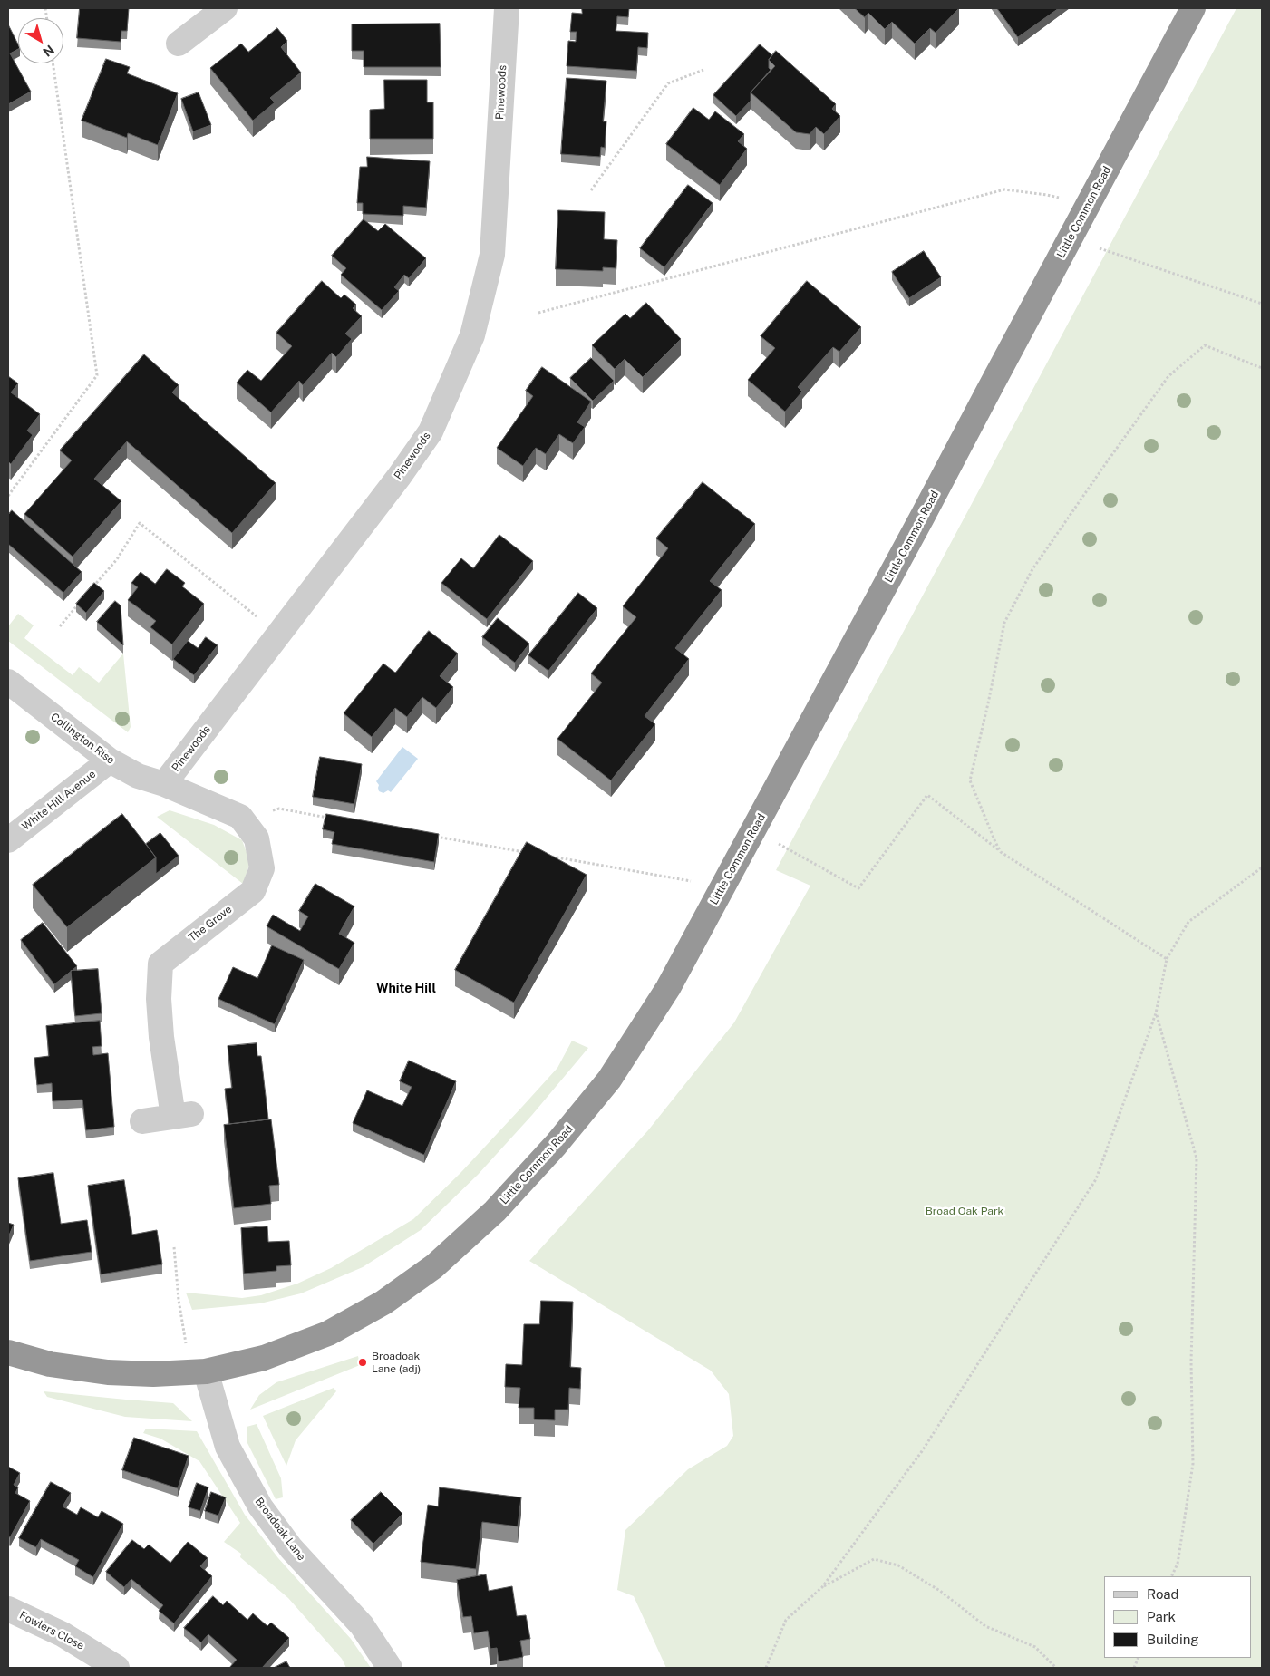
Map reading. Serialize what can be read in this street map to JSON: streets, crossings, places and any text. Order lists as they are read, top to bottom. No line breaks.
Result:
{"streets":{"highway":["Little Common Road"],"street":["Pinewoods","Collington Rise","White Hill Avenue","The Grove","Broadoak Lane","Fowlers Close"]},"crossings":[["Pinewoods","Collington Rise"],["Pinewoods","The Grove"],["Little Common Road","Broadoak Lane"],["Collington Rise","White Hill Avenue"],["Collington Rise","The Grove"]],"districts":["White Hill"],"parks":["Broad Oak Park"],"places":["Broadoak Lane (adj)"],"legend":["Road","Park","Building"],"north":"bottom right"}
